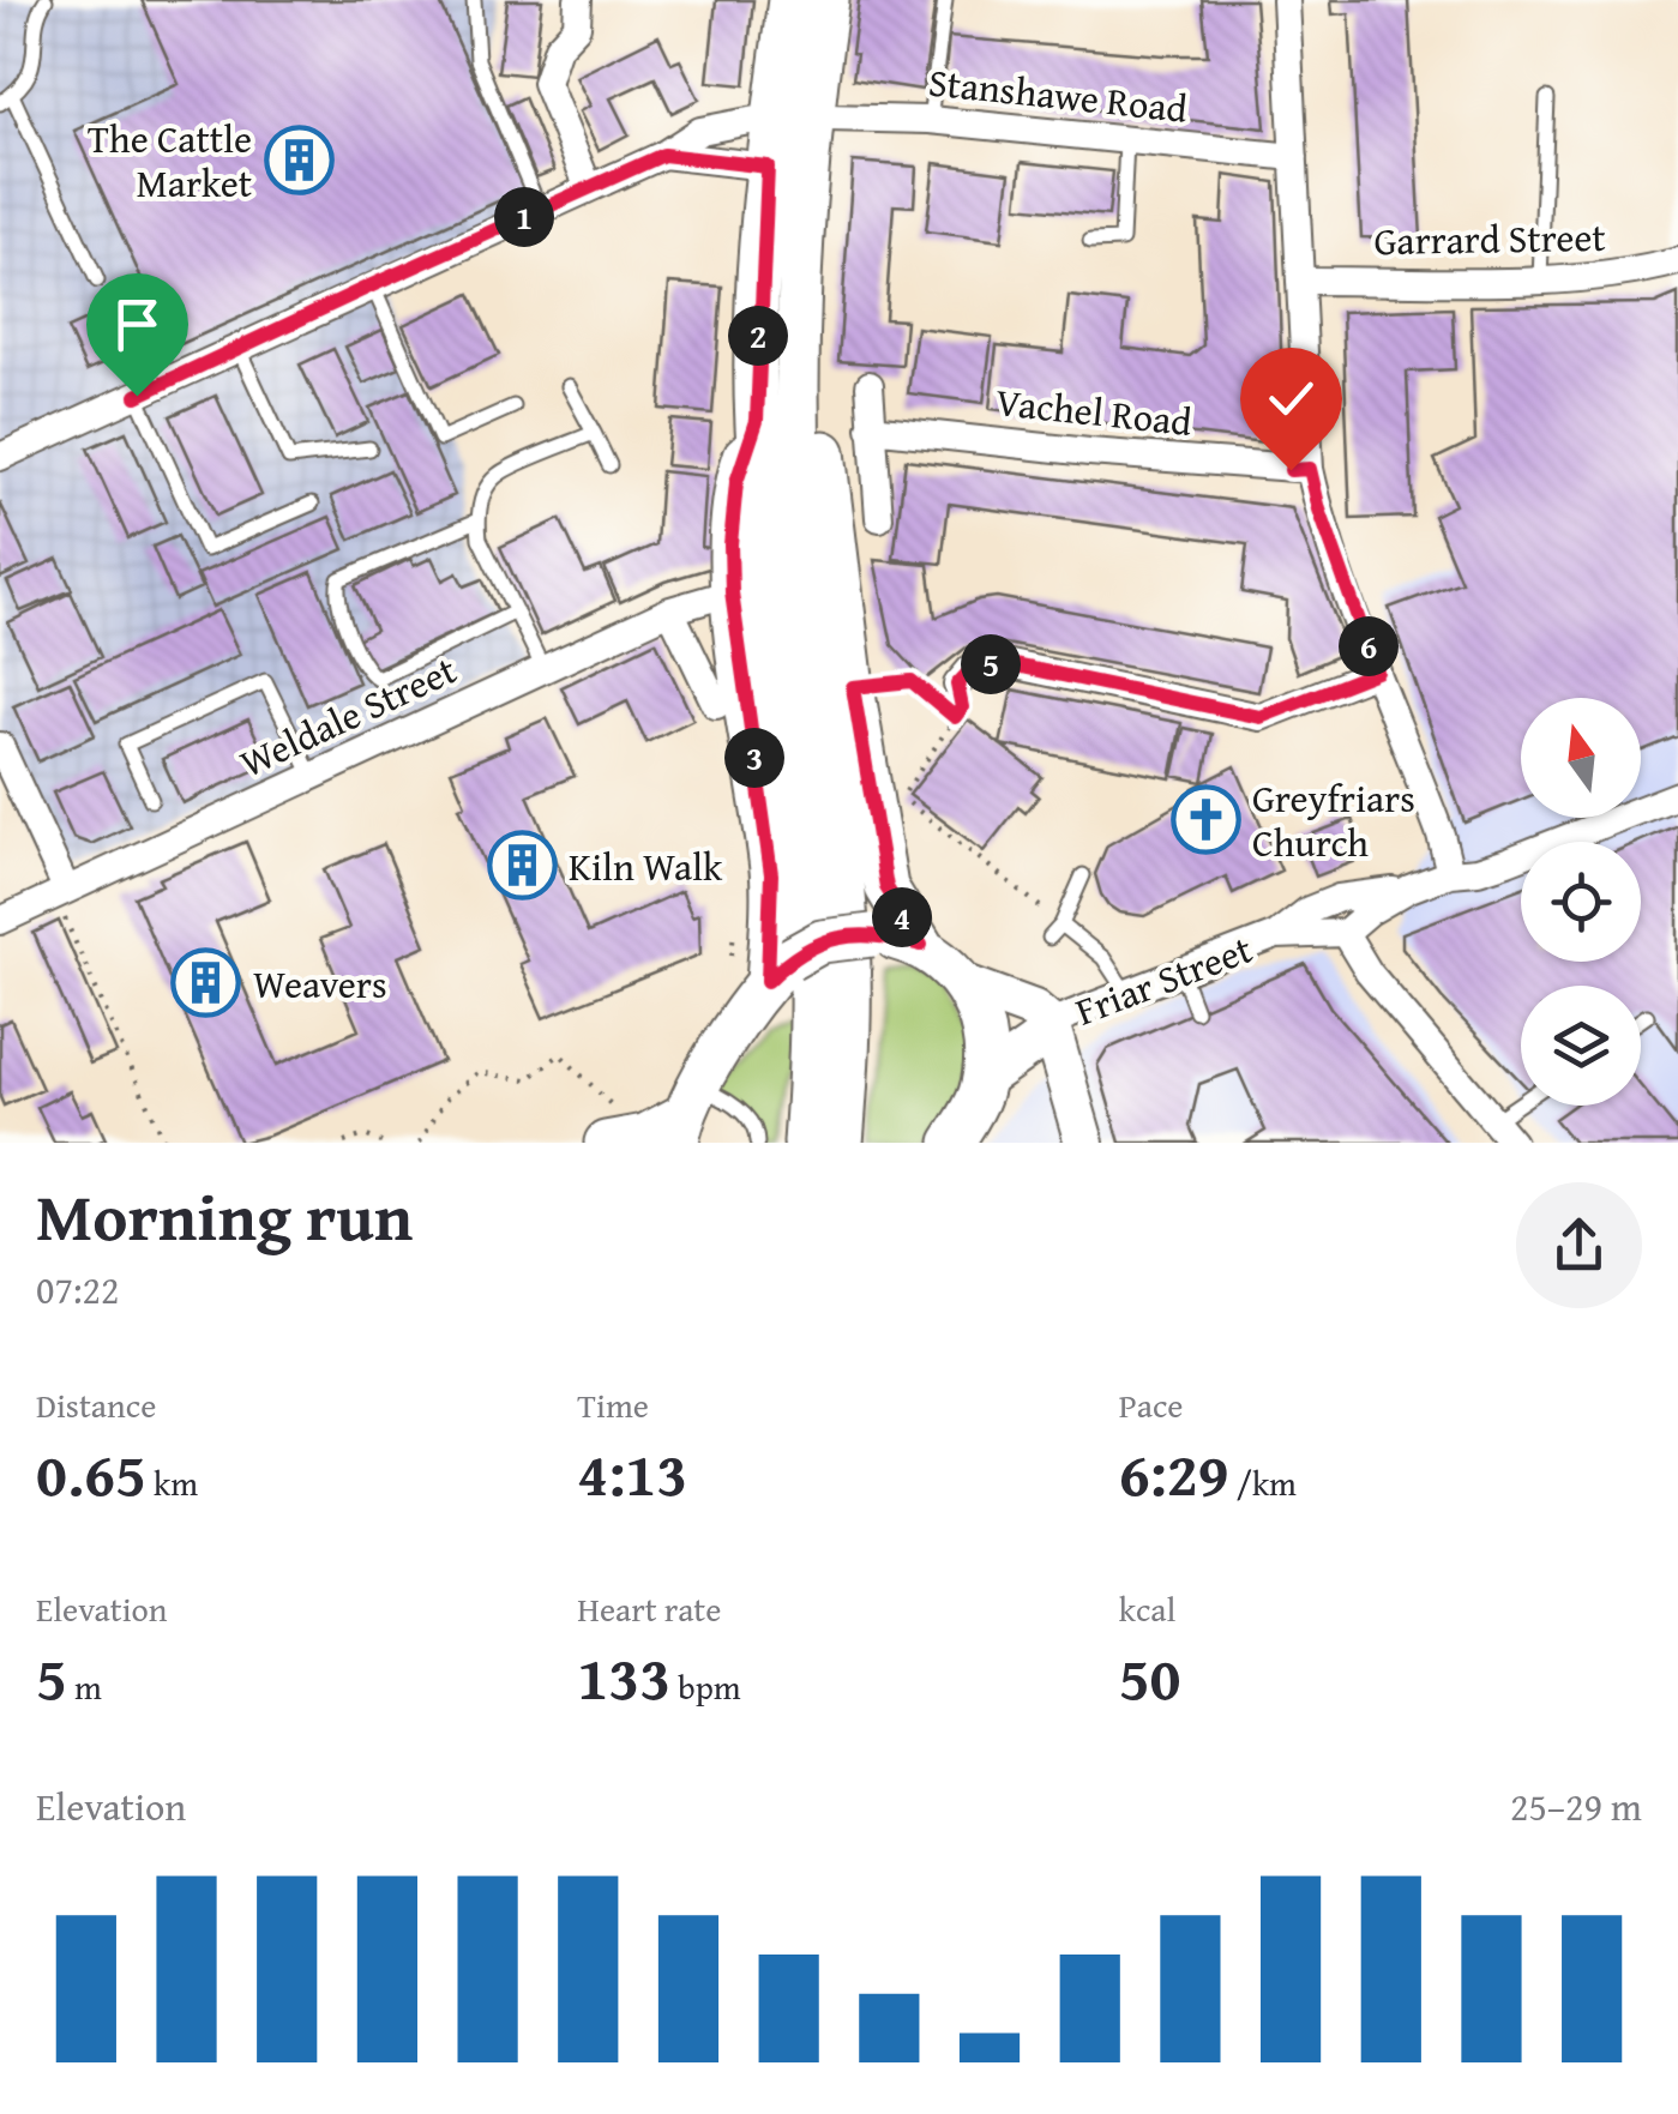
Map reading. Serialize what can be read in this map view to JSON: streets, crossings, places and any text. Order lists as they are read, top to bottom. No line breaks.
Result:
{"streets":{"street":["Stanshawe Road","Garrard Street","Vachel Road","Weldale Street","Friar Street"]},"places":{"building":["The Cattle Market","Kiln Walk","Weavers"],"church":["Greyfriars Church"]},"north":"top","page":{"pins":["1","2","6","5","3","4"],"heading":["Morning run","07:22"],"stats":[["Distance","0.65 km"],["Time","4:13"],["Pace","6:29 /km"],["Elevation","5 m"],["Heart rate","133 bpm"],["kcal","50"]],"chart":["Elevation","25–29 m"]}}
